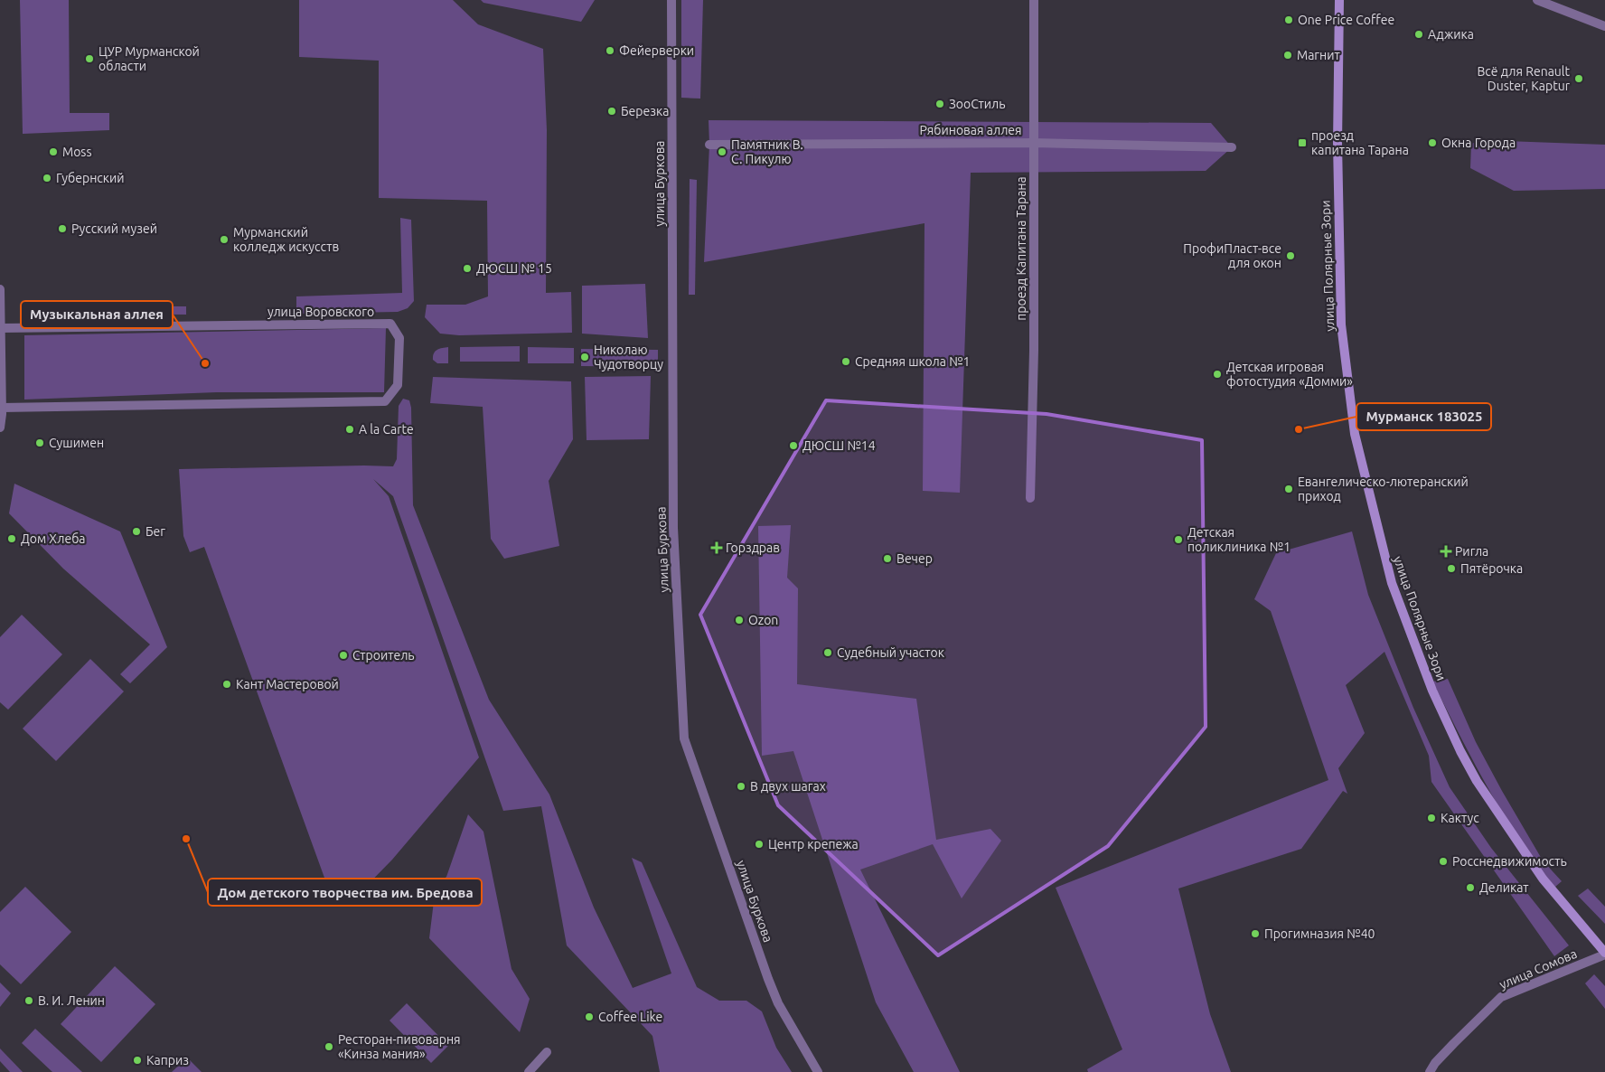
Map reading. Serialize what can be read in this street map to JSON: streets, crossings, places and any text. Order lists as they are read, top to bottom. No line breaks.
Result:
{"streets":{"main road":["улица Полярные Зори"],"street":["Рябиновая аллея","улица Буркова","проезд Капитана Тарана","улица Воровского","улица Сомова"]},"crossings":[["Рябиновая аллея","проезд Капитана Тарана"],["улица Полярные Зори","улица Сомова"]],"places":{"other":["One Price Coffee","Аджика","Фейерверки","Магнит","ЦУР Мурманской области","Всё для Renault Duster, Kaptur","ЗооСтиль","Березка","Окна Города","Moss","Памятник В. С. Пикулю","Губернский","Русский музей","Мурманский колледж искусств","ПрофиПласт-все для окон","ДЮСШ № 15","Николаю Чудотворцу","Средняя школа №1","Музыкальная аллея","Детская игровая фотостудия «Домми»","A la Carte","Мурманск 183025","Сушимен","ДЮСШ №14","Евангелическо-лютеранский приход","Бег","Дом Хлеба","Детская поликлиника №1","Вечер","Пятёрочка","Ozon","Судебный участок","Строитель","Кант Мастеровой","В двух шагах","Кактус","Дом детского творчества им. Бредова","Центр крепежа","Росснедвижимость","Деликат","Прогимназия №40","В. И. Ленин","Coffee Like","Ресторан-пивоварня «Кинза мания»","Каприз"],"transit":["проезд капитана Тарана"],"health":["Горздрав","Ригла"]}}
